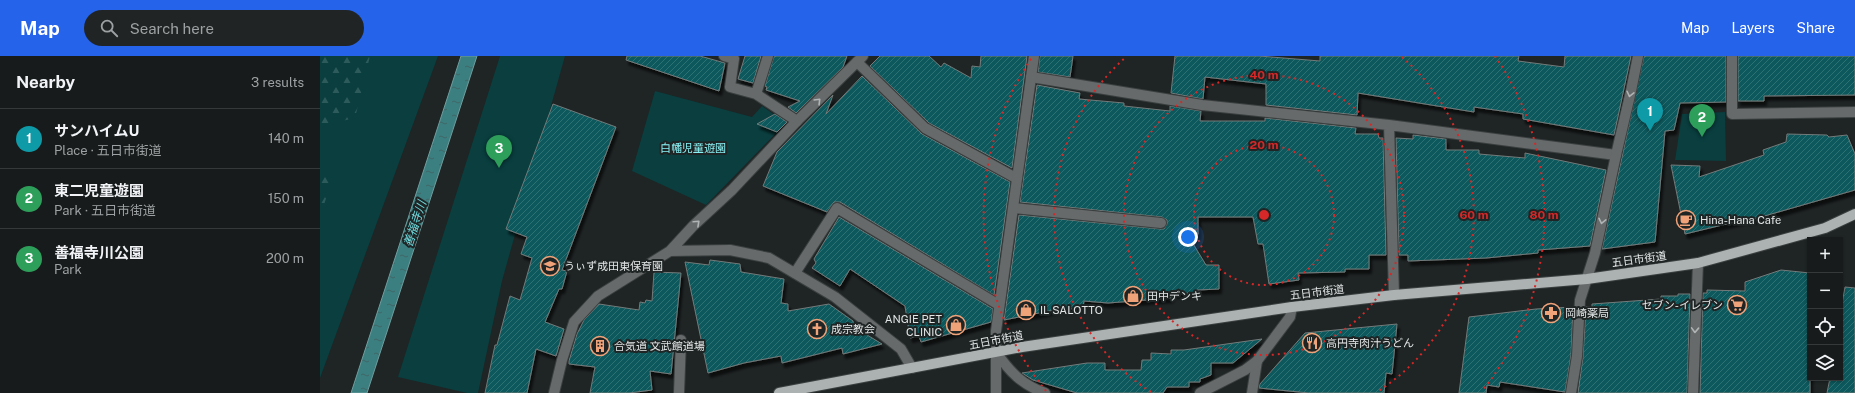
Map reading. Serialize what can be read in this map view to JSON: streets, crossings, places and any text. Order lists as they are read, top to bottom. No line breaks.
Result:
{"streets":{"main road":["五日市街道"]},"water":["善福寺川"],"parks":["白幡児童遊園"],"places":{"cafe":["Hina-Hana Cafe"],"school or university":["うぃず成田東保育園"],"shop":["田中デンキ","IL SALOTTO","ANGIE PET CLINIC"],"supermarket":["セブン-イレブン"],"pharmacy":["岡崎薬局"],"church":["成宗教会"],"restaurant":["高円寺肉汁うどん"],"building":["合気道 文武館道場"]},"page":{"header":"Map","search":"Search here","nav":["Map","Layers","Share"],"heading":["Nearby","3 results"],"pins":["1","2","3"],"list":[{"mark":"1","name":"サンハイムU","note":"Place · 五日市街道","value":"140 m"},{"mark":"2","name":"東二児童遊園","note":"Park · 五日市街道","value":"150 m"},{"mark":"3","name":"善福寺川公園","note":"Park","value":"200 m"}],"map_buttons":["+","−"]},"rings":["40 m","20 m","60 m","80 m"]}
